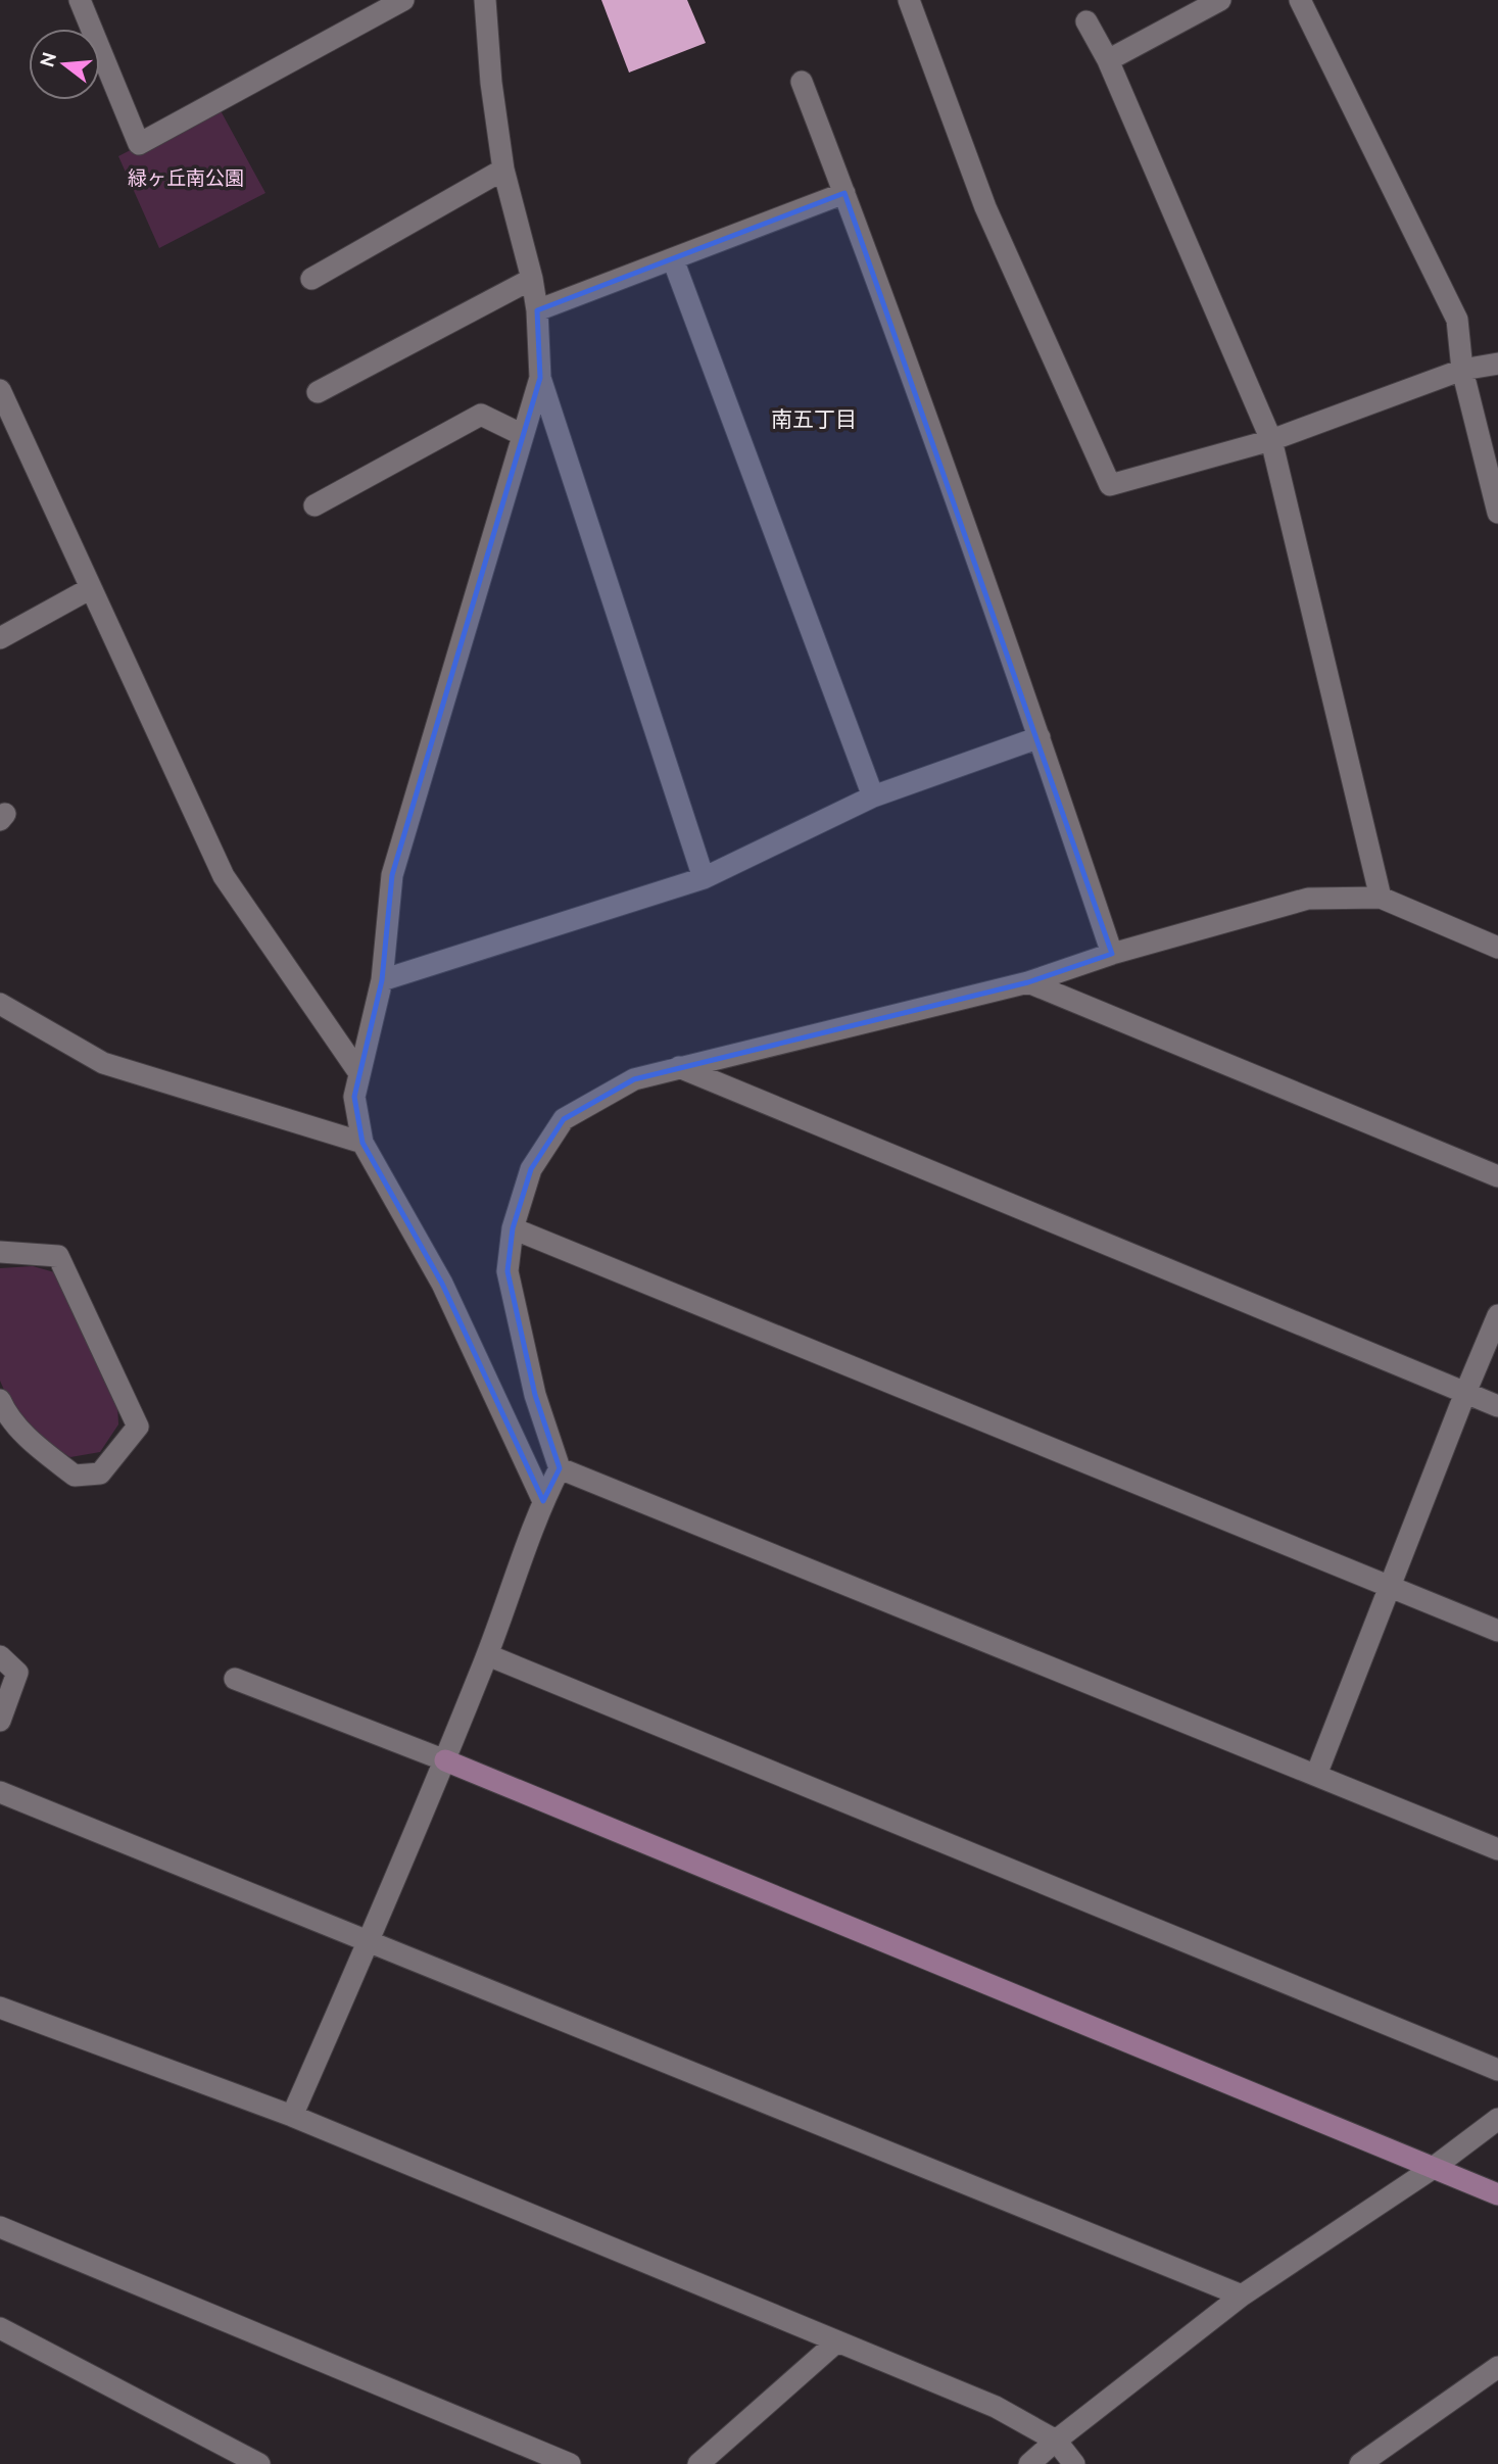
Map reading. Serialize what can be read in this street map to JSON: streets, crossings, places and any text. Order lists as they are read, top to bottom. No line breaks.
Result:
{"districts":["南五丁目"],"parks":["緑ヶ丘南公園"],"north":"left"}
